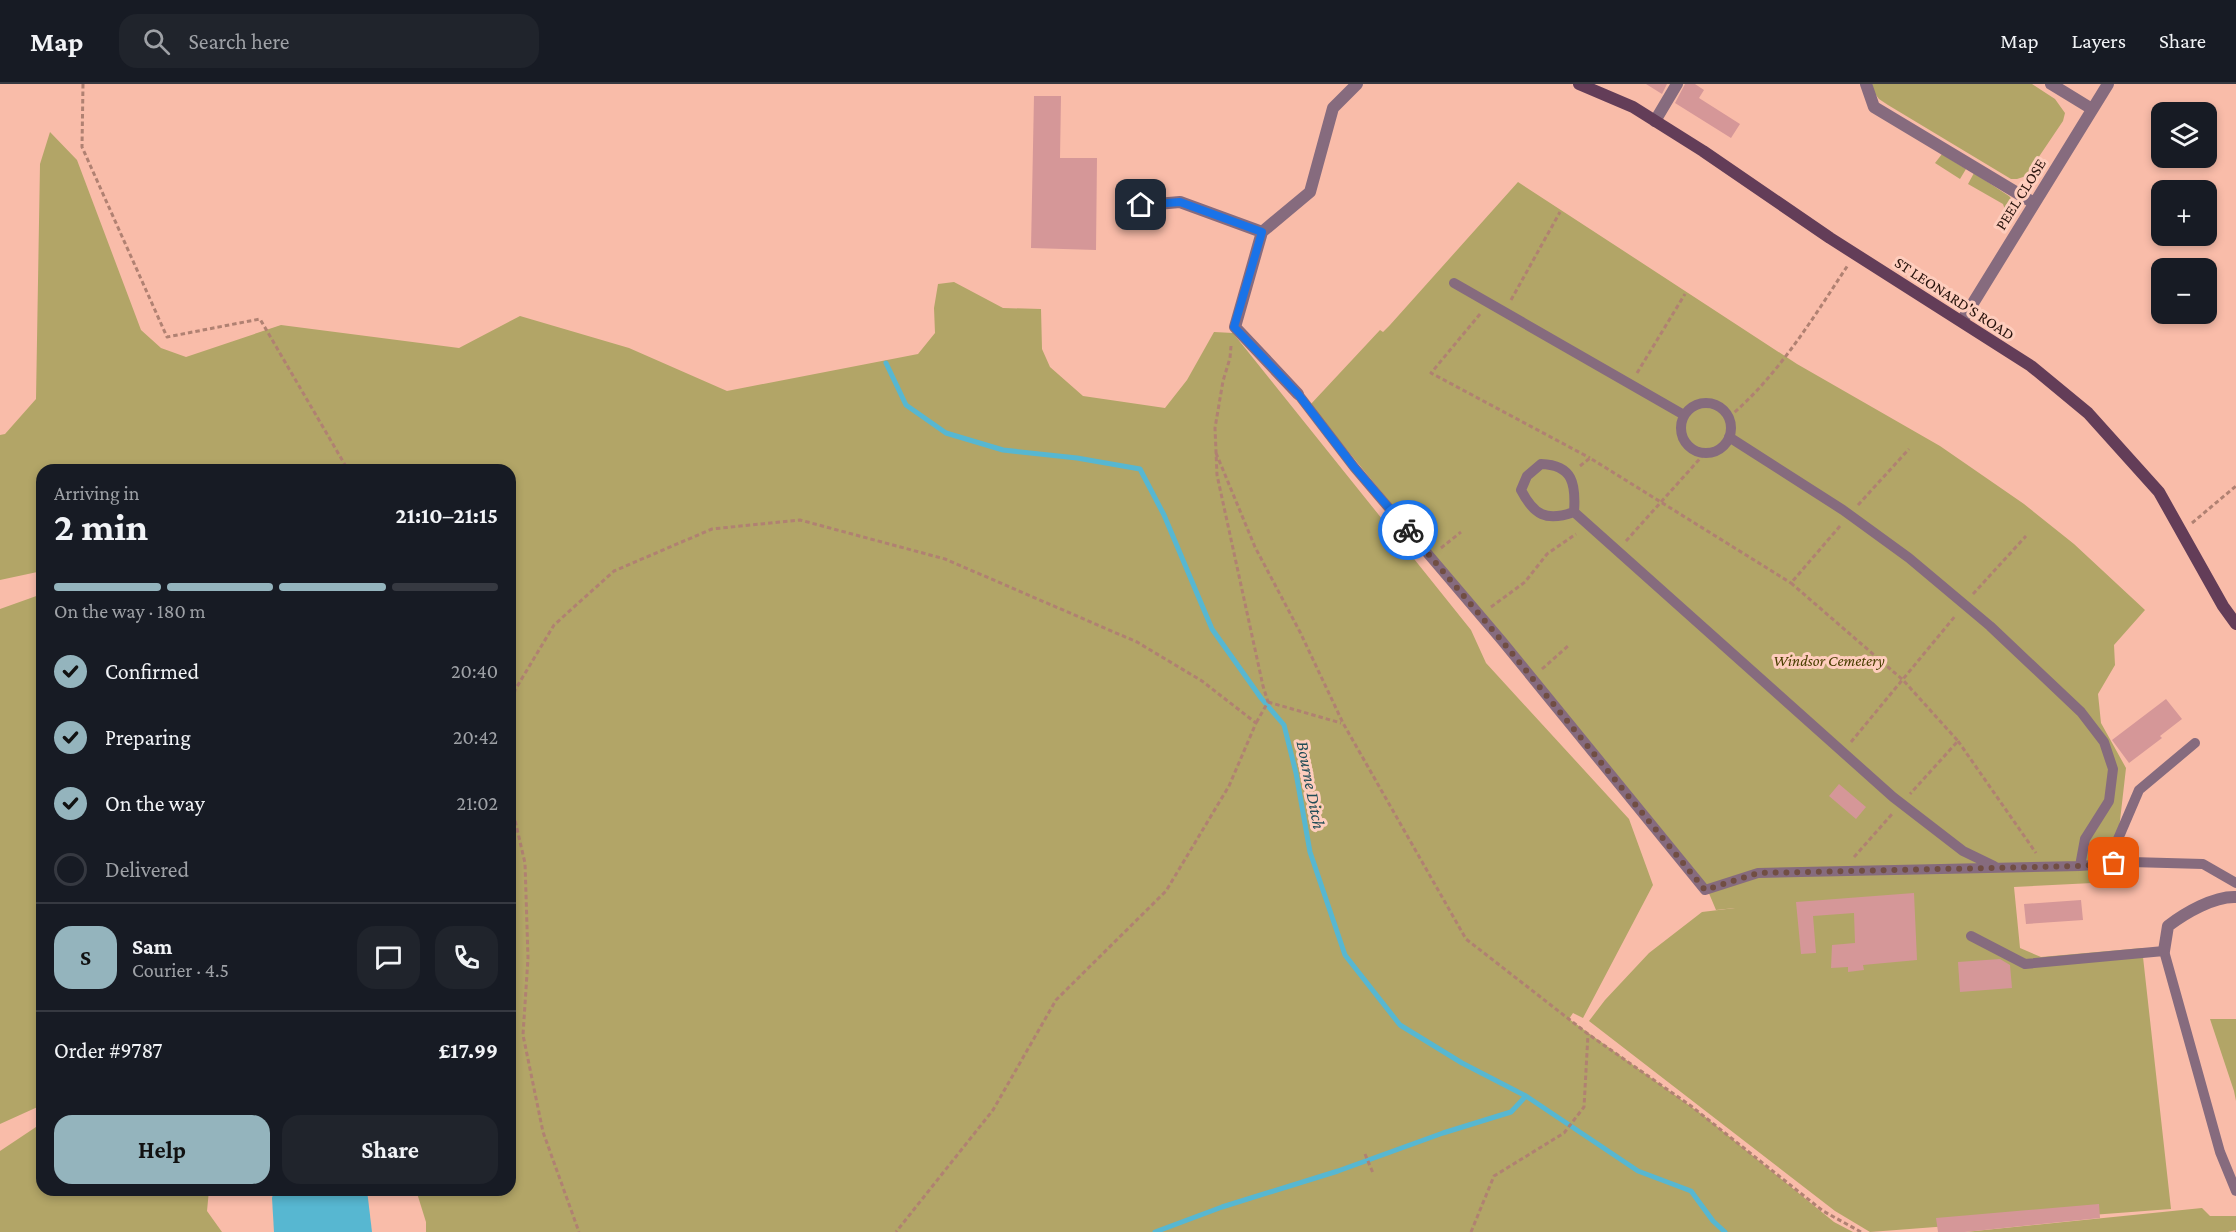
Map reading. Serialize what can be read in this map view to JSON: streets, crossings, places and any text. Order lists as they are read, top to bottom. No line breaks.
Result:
{"streets":{"main road":["ST LEONARD'S ROAD"],"street":["PEEL CLOSE"]},"crossings":[["PEEL CLOSE","ST LEONARD'S ROAD"]],"water":["Bourne Ditch"],"parks":["Windsor Cemetery"],"page":{"header":"Map","search":"Search here","nav":["Map","Layers","Share"],"map_buttons":["+","−"],"heading":["2 min","Arriving in","21:10–21:15"],"panel":["Sam","Courier · 4.5","Order #9787","£17.99"],"bar":"On the way · 180 m","list":[["Confirmed","20:40"],["Preparing","20:42"],["On the way","21:02"],"Delivered"],"round":"S","buttons":["Help","Share"]}}
